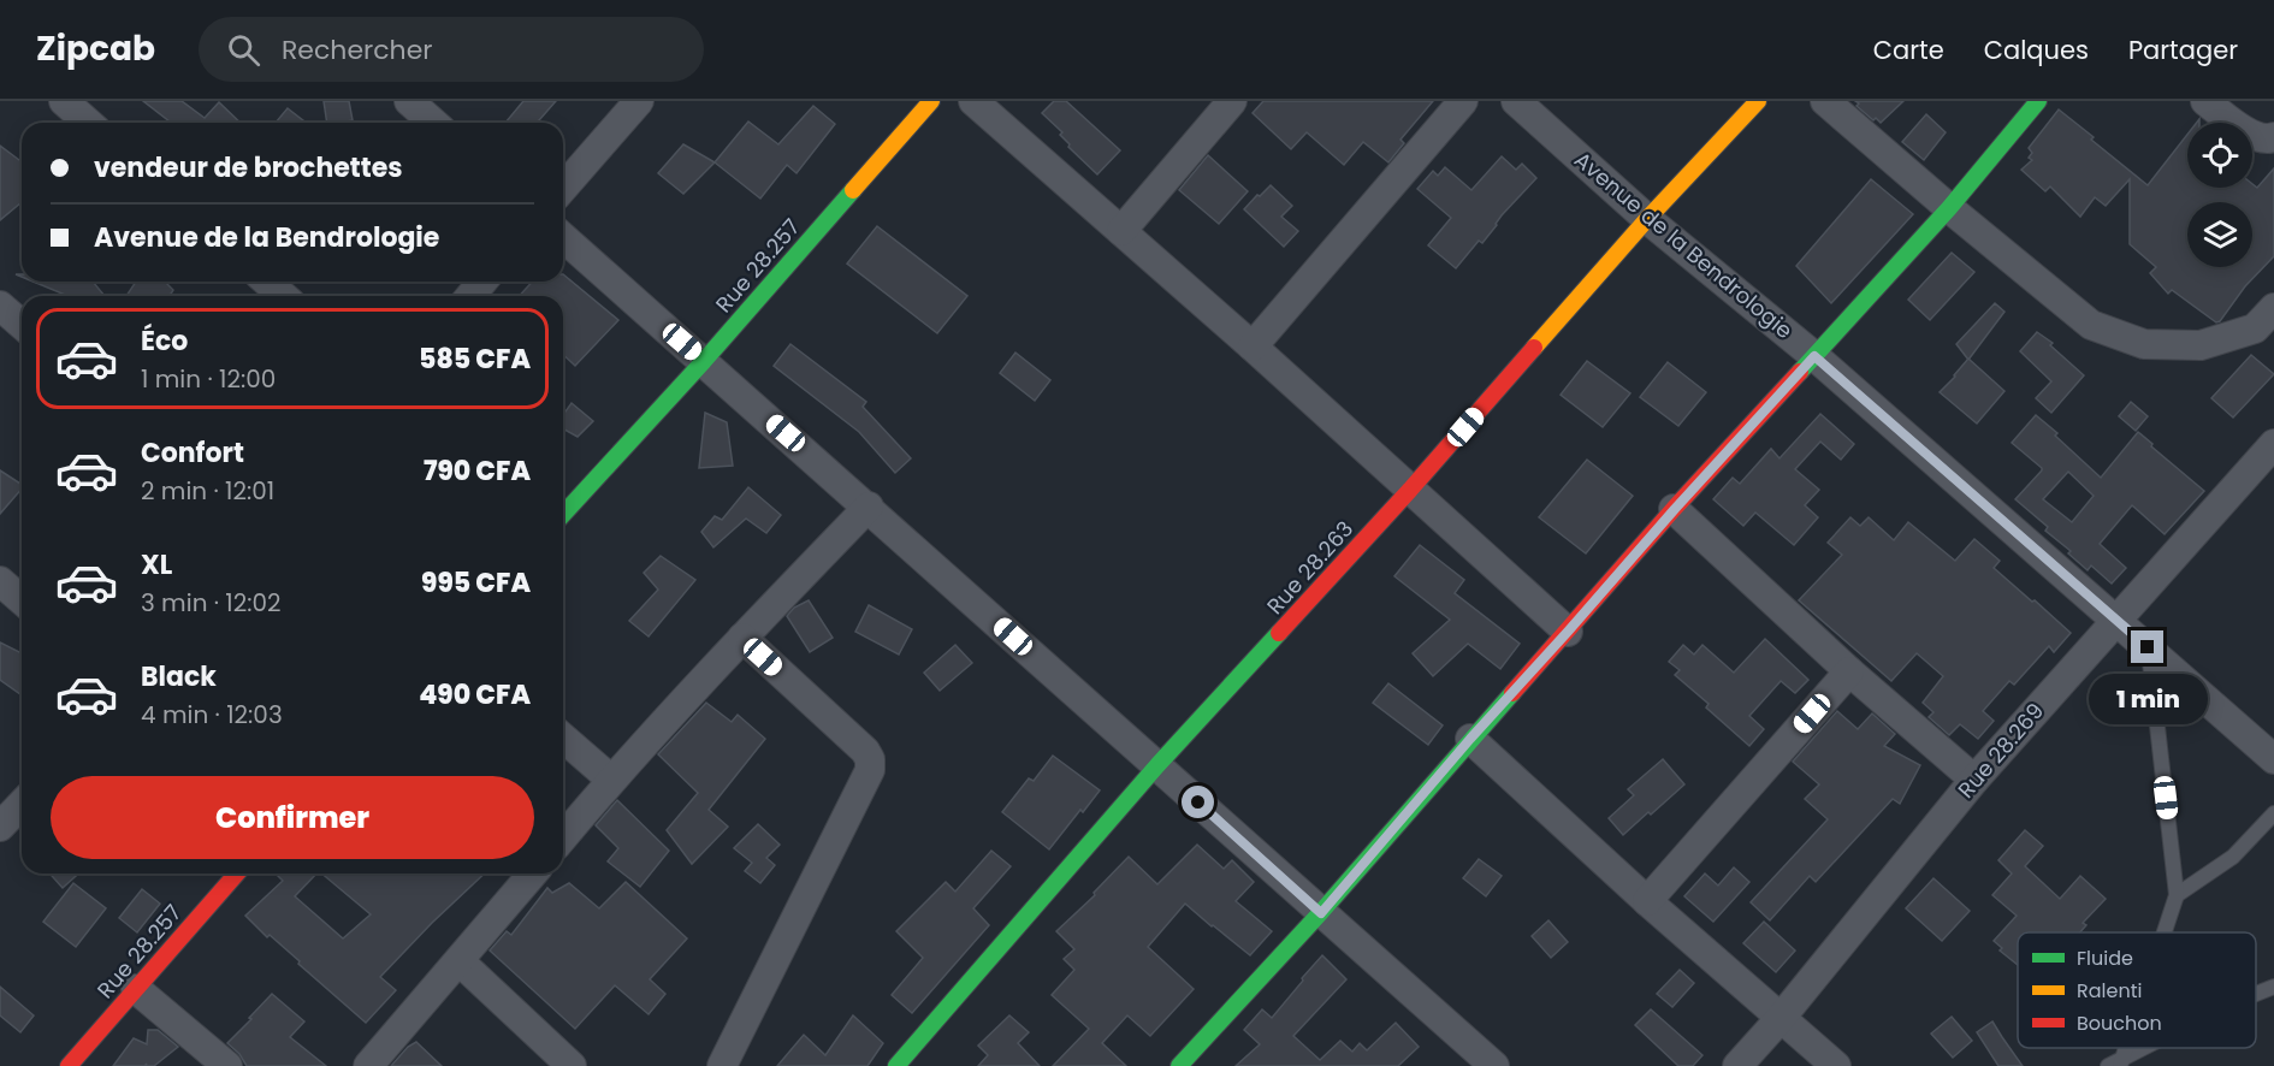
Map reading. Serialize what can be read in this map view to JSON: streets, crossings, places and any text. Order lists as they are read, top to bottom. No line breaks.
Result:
{"streets":{"street":["Avenue de la Bendrologie","Rue 28.257","Rue 28.263","Rue 28.269"]},"crossings":[["Avenue de la Bendrologie","Rue 28.263"],["Avenue de la Bendrologie","Rue 28.269"]],"legend":["Fluide","Ralenti","Bouchon"],"page":{"header":"Zipcab","search":"Rechercher","nav":["Carte","Calques","Partager"],"banner":["vendeur de brochettes","Avenue de la Bendrologie"],"list":[{"name":"Éco","note":"1 min · 12:00","value":"585 CFA"},{"name":"Confort","note":"2 min · 12:01","value":"790 CFA"},{"name":"XL","note":"3 min · 12:02","value":"995 CFA"},{"name":"Black","note":"4 min · 12:03","value":"490 CFA"}],"bubble":"1 min","buttons":"Confirmer"}}
